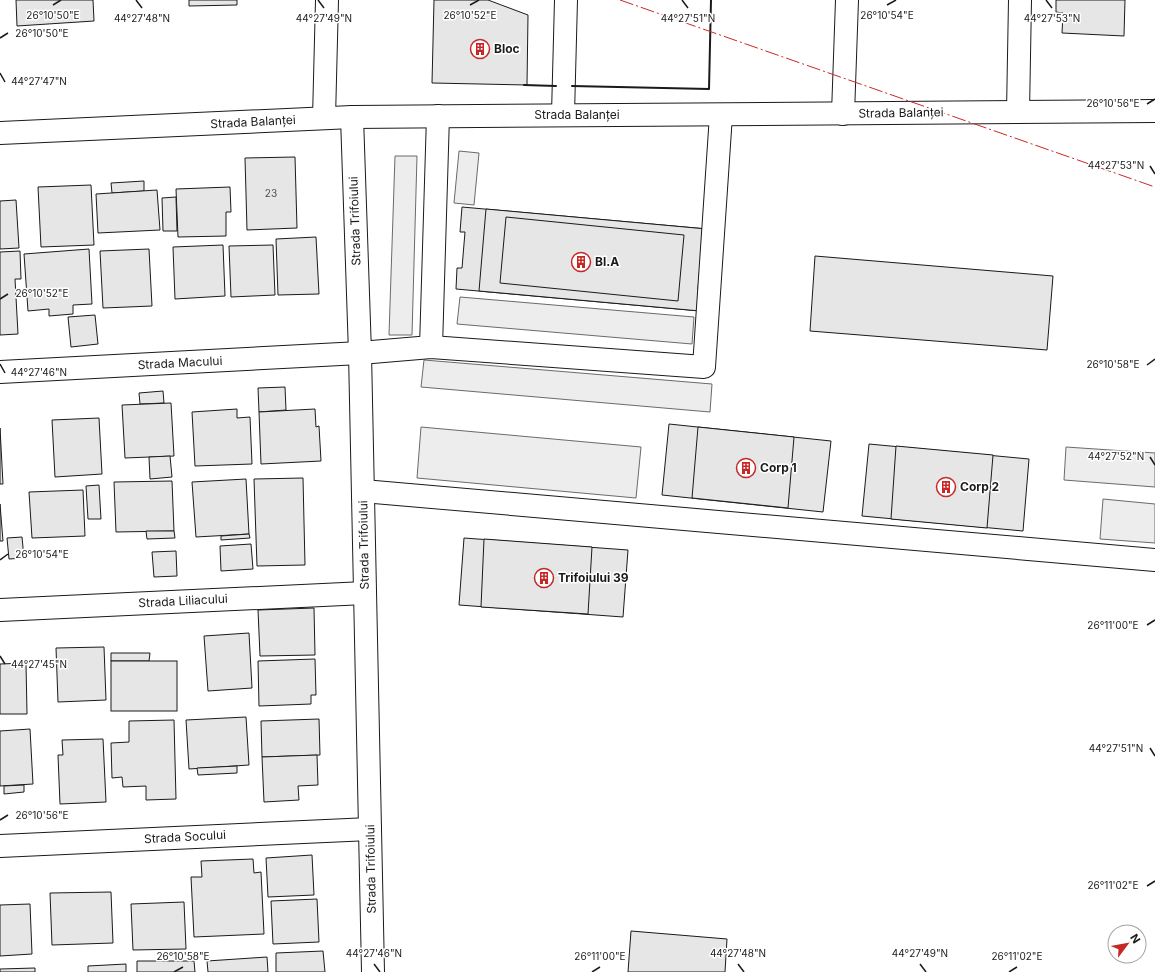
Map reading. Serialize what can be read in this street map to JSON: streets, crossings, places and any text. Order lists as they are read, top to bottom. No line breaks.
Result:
{"streets":{"street":["Strada Balanței","Strada Trifoiului","Strada Macului","Strada Liliacului","Strada Socului"]},"crossings":[["Strada Balanței","Strada Trifoiului"],["Strada Balanței","Strada Macului"],["Strada Trifoiului","Strada Macului"],["Strada Trifoiului","Strada Liliacului"],["Strada Trifoiului","Strada Socului"]],"places":{"building":["Bloc","Bl.A","Corp 1","Corp 2","Trifoiului 39"]},"house_numbers":["23"],"north":"top right","coordinates":["26°10'52\"E","26°10'54\"E","26°10'50\"E","44°27'49\"N","44°27'53\"N","44°27'48\"N","44°27'51\"N","44°27'47\"N","26°10'56\"E","26°10'58\"E","44°27'46\"N","44°27'52\"N","26°11'00\"E","44°27'45\"N","26°11'02\"E"]}
